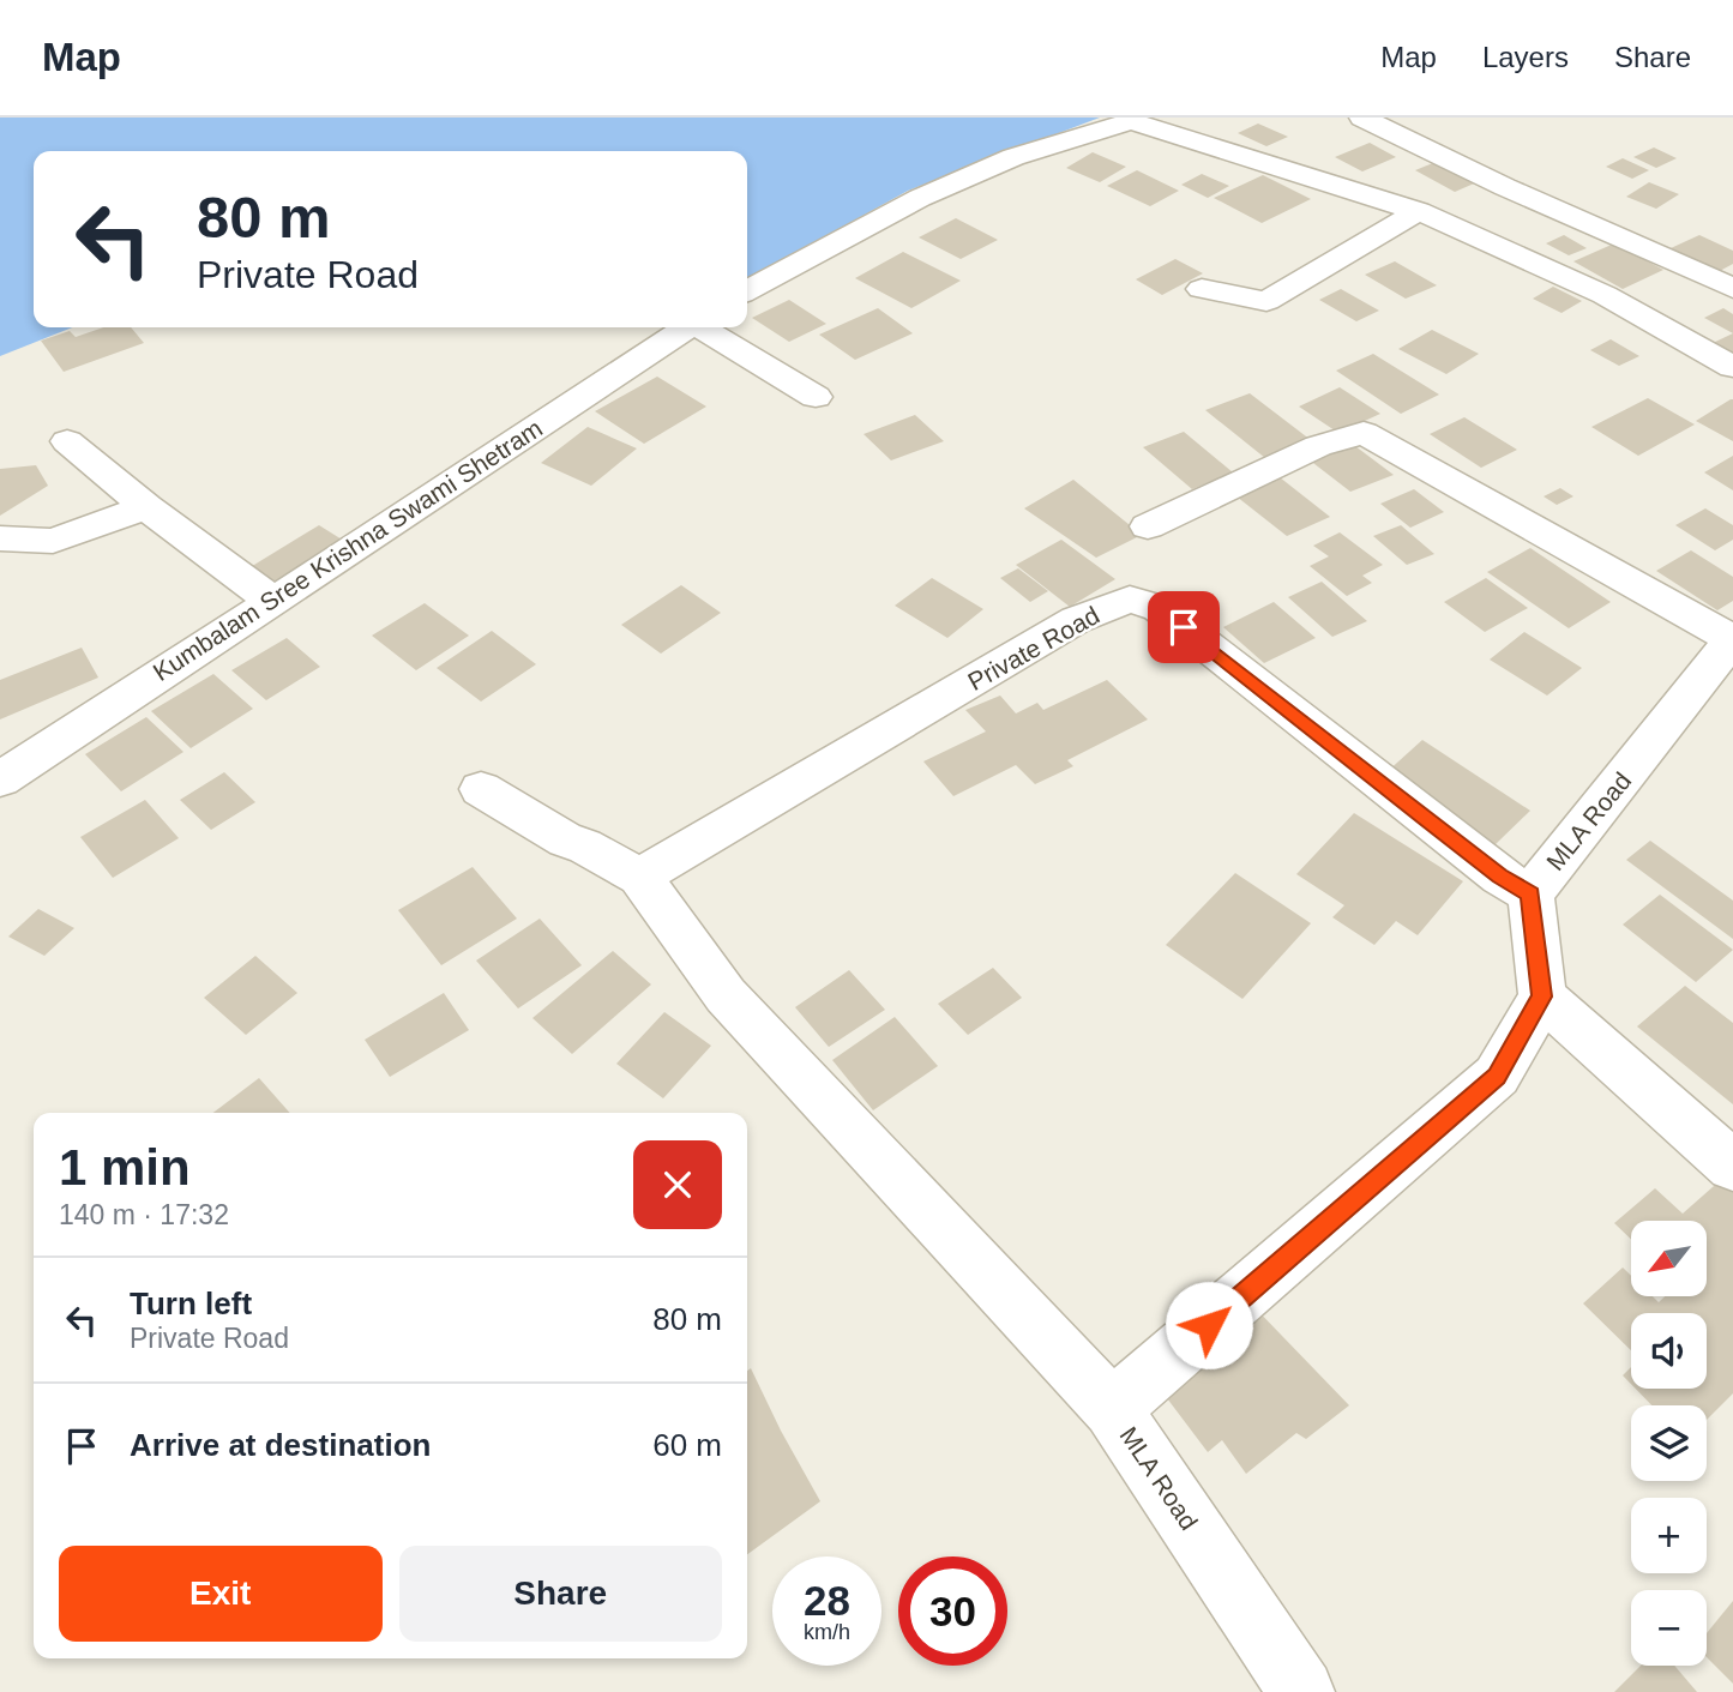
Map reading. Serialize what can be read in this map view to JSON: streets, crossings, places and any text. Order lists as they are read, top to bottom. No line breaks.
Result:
{"streets":{"street":["Kumbalam Sree Krishna Swami Shetram","Private Road","MLA Road"]},"crossings":[["Private Road","MLA Road"]],"north":"bottom left","page":{"header":"Map","nav":["Map","Layers","Share"],"turn":["80 m","Private Road"],"heading":["1 min","140 m · 17:32"],"map_buttons":["+","−"],"list":[{"name":"Turn left","note":"Private Road","value":"80 m"},{"name":"Arrive at destination","value":"60 m"}],"buttons":["Exit","Share"],"speed":"28 km/h","limit":"30"}}
